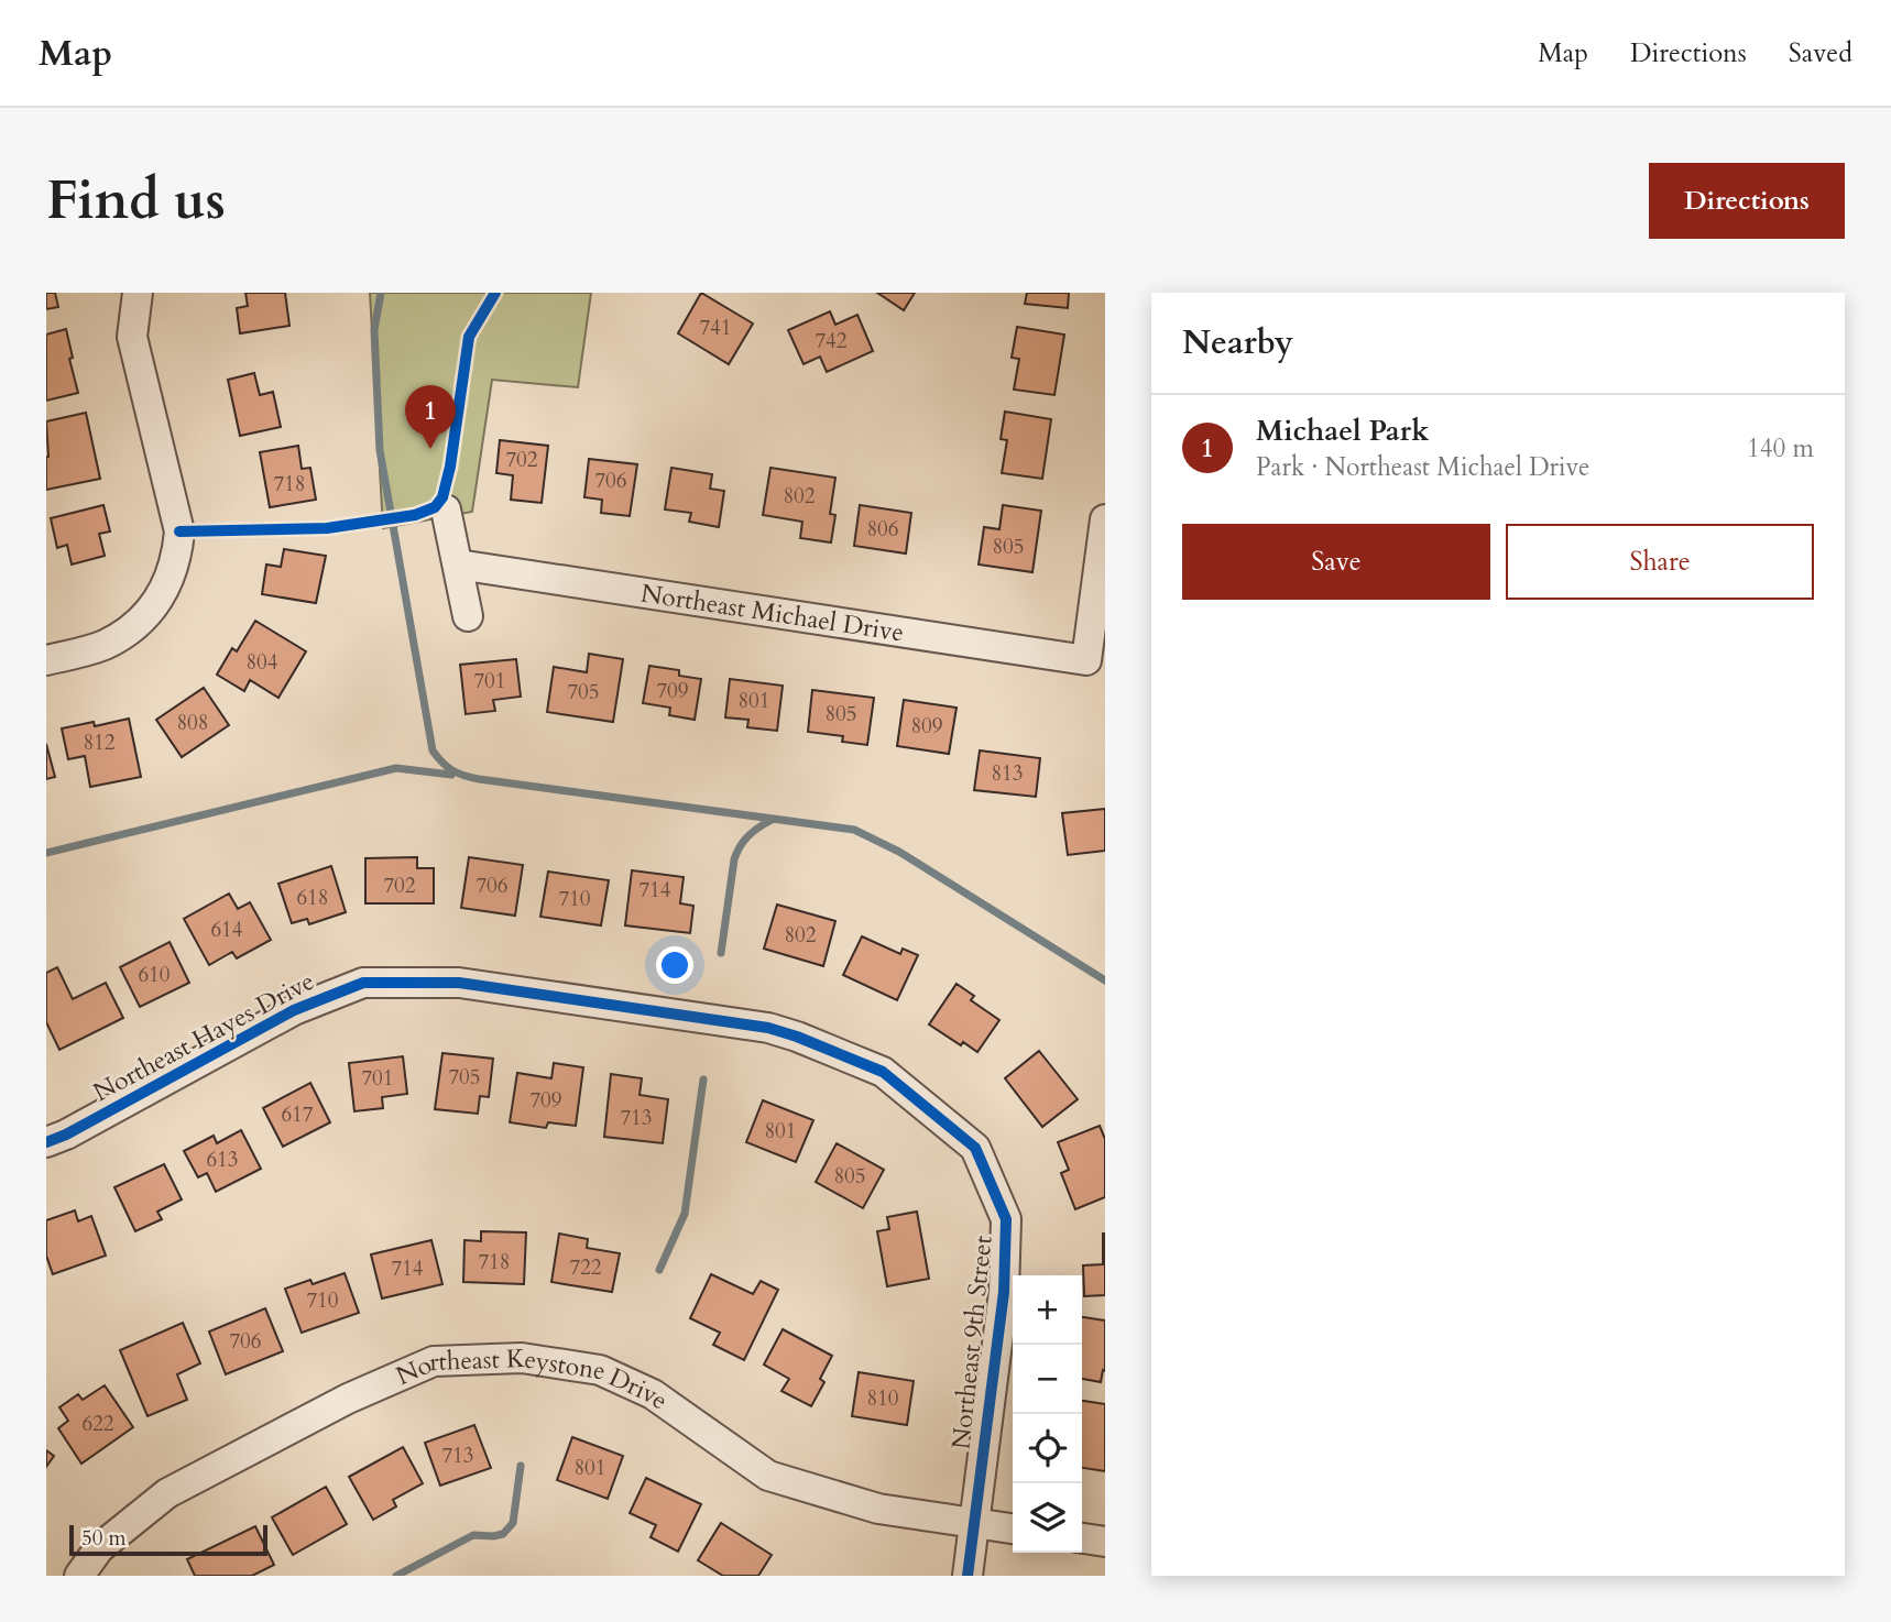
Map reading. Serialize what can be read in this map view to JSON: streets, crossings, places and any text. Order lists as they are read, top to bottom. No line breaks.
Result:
{"streets":{"street":["Northeast Michael Drive","Northeast Hayes Drive","Northeast 9th Street","Northeast Keystone Drive"]},"crossings":[["Northeast Hayes Drive","Northeast 9th Street"],["Northeast 9th Street","Northeast Keystone Drive"]],"house_numbers":["741","742","702","706","718","802","806","805","804","701","709","705","801","805","808","809","812","813","702","706","714","618","710","614","802","610","705","701","709","617","713","801","613","805","718","722","714","710","706","810","622","713","801"],"scale_bar":"50 m","page":{"header":"Map","nav":["Map","Directions","Saved"],"buttons":["Directions",["Save","Share"]],"title":"Find us","heading":"Nearby","pins":"1","list":[{"mark":"1","name":"Michael Park","note":"Park · Northeast Michael Drive","value":"140 m"}],"map_buttons":["+","−"],"scale":"50 m"}}
